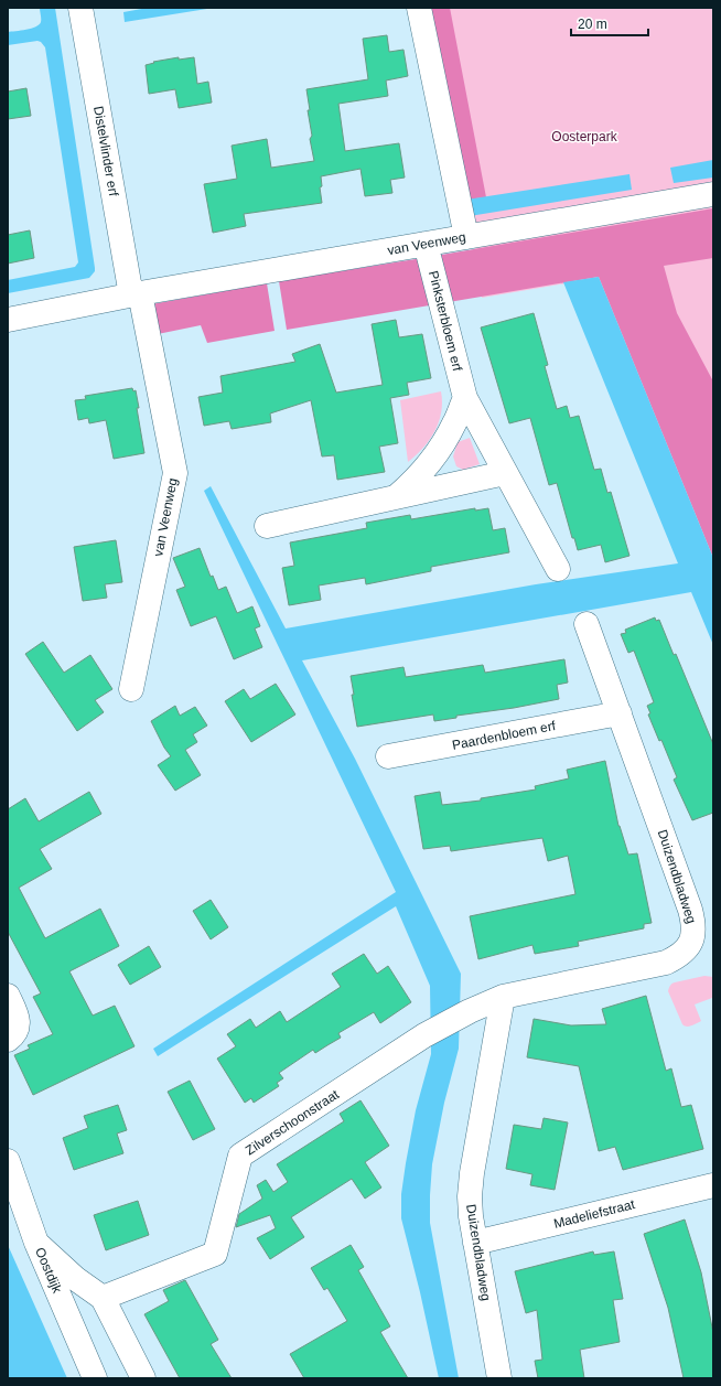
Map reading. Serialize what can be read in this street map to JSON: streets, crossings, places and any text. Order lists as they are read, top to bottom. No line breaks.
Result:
{"streets":{"street":["Distelvlinder erf","van Veenweg","Pinksterbloem erf","Paardenbloem erf","Duizendbladweg","Zilverschoonstraat","Madeliefstraat","Oostdijk"]},"crossings":[["Distelvlinder erf","van Veenweg"],["van Veenweg","Pinksterbloem erf"],["Paardenbloem erf","Duizendbladweg"],["Duizendbladweg","Zilverschoonstraat"],["Duizendbladweg","Madeliefstraat"]],"parks":["Oosterpark"],"scale_bar":"20 m"}
